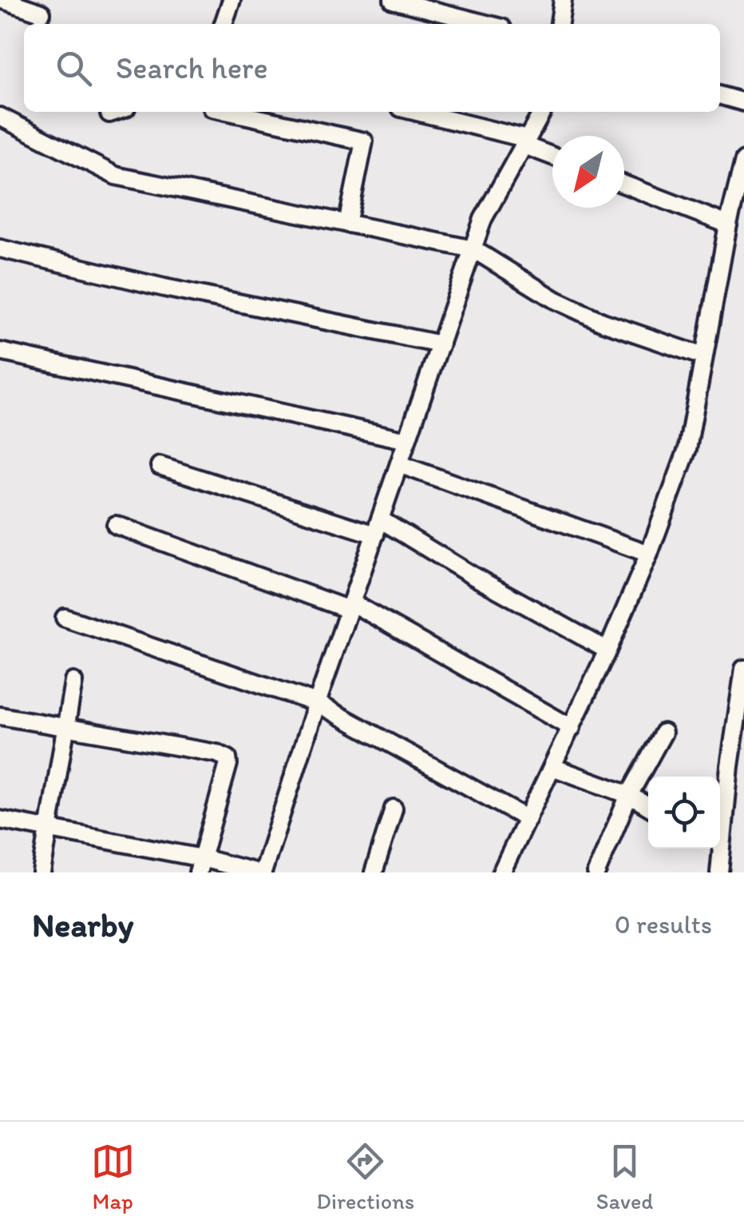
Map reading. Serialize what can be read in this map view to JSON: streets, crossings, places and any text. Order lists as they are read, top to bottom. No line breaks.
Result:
{"north":"bottom left","page":{"search":"Search here","heading":["Nearby","0 results"],"nav":["Map","Directions","Saved"]}}
